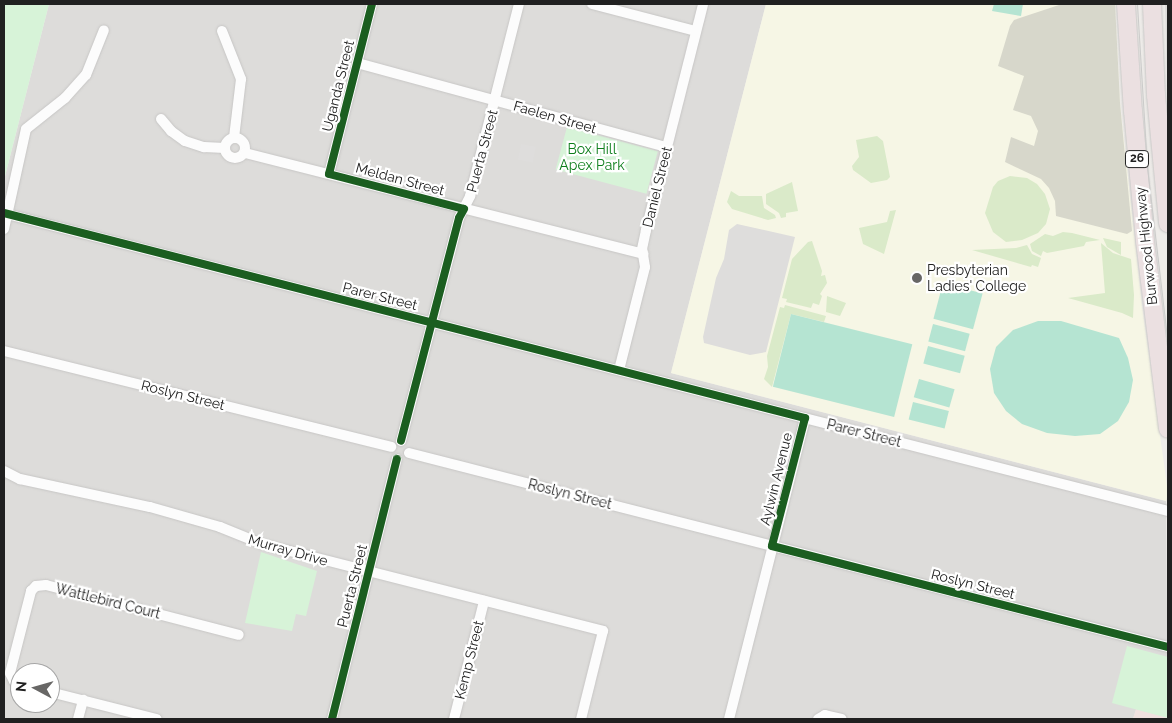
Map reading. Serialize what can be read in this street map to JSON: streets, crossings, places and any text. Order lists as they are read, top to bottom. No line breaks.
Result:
{"streets":{"highway":["26","Burwood Highway"],"street":["Uganda Street","Faelen Street","Puerta Street","Meldan Street","Daniel Street","Parer Street","Roslyn Street","Aylwin Avenue","Murray Drive","Wattlebird Court","Kemp Street"]},"crossings":[["Uganda Street","Faelen Street"],["Uganda Street","Meldan Street"],["Faelen Street","Puerta Street"],["Faelen Street","Daniel Street"],["Puerta Street","Meldan Street"],["Puerta Street","Parer Street"],["Puerta Street","Roslyn Street"],["Puerta Street","Murray Drive"],["Meldan Street","Daniel Street"],["Daniel Street","Parer Street"],["Parer Street","Aylwin Avenue"],["Roslyn Street","Aylwin Avenue"],["Murray Drive","Kemp Street"]],"parks":["Box Hill Apex Park"],"places":["Presbyterian Ladies' College"],"north":"left"}
